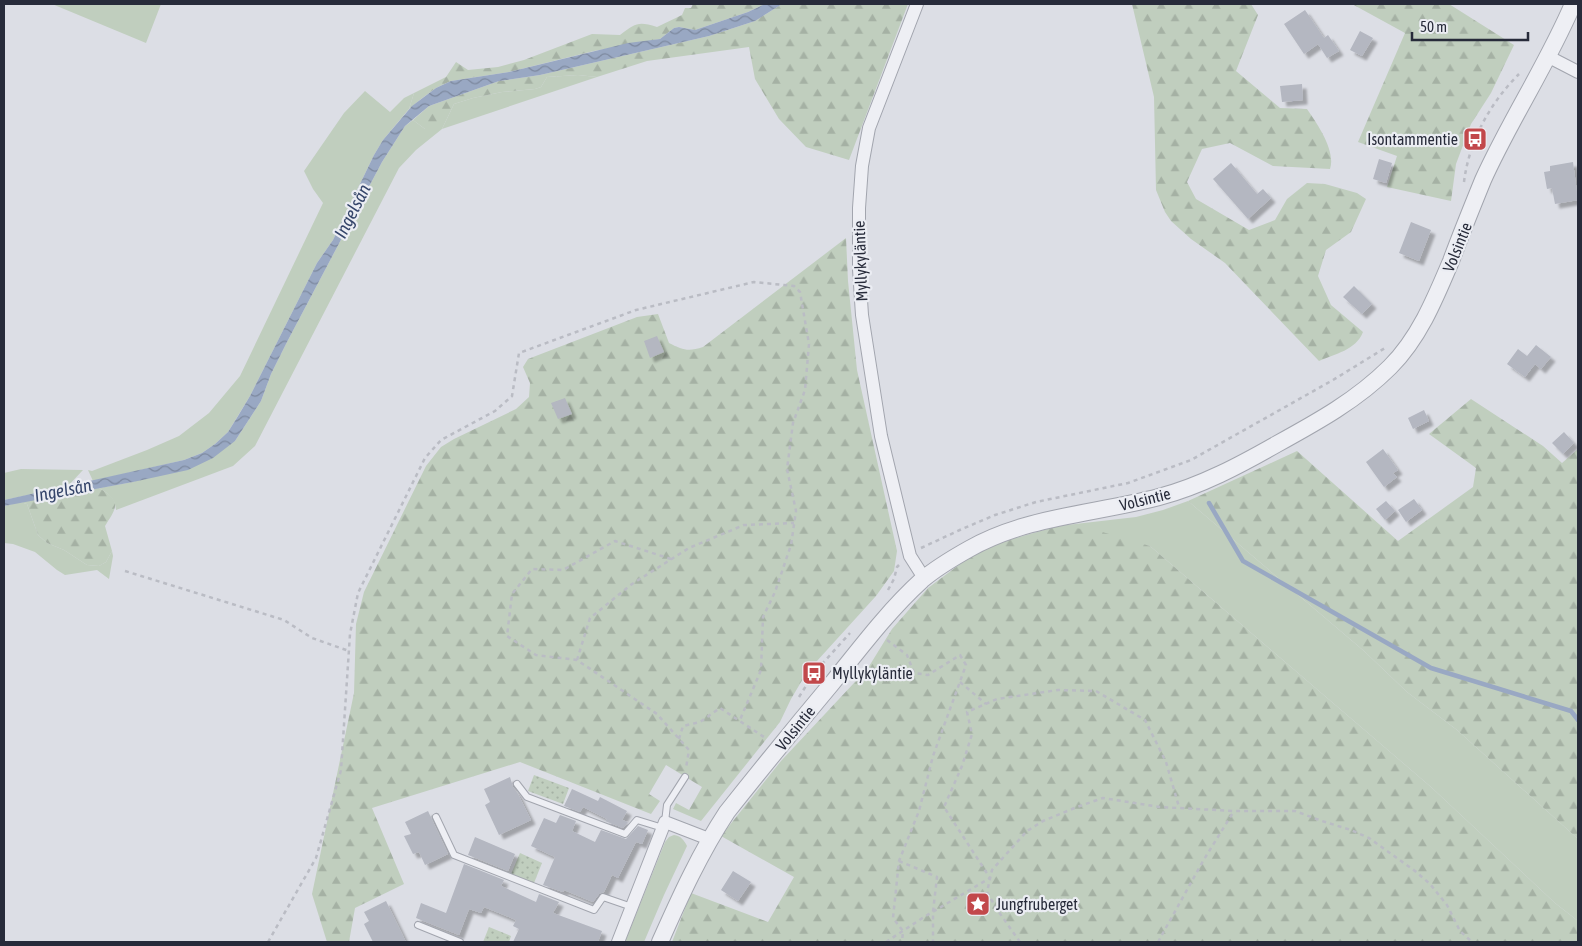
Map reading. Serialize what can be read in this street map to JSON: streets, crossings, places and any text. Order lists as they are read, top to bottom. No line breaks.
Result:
{"streets":{"street":["Volsintie","Myllykyläntie"]},"crossings":[["Volsintie","Myllykyläntie"]],"water":["Ingelsån"],"places":{"bus stop":["Isontammentie","Myllykyläntie"],"place":["Jungfruberget"]},"scale_bar":"50 m"}
